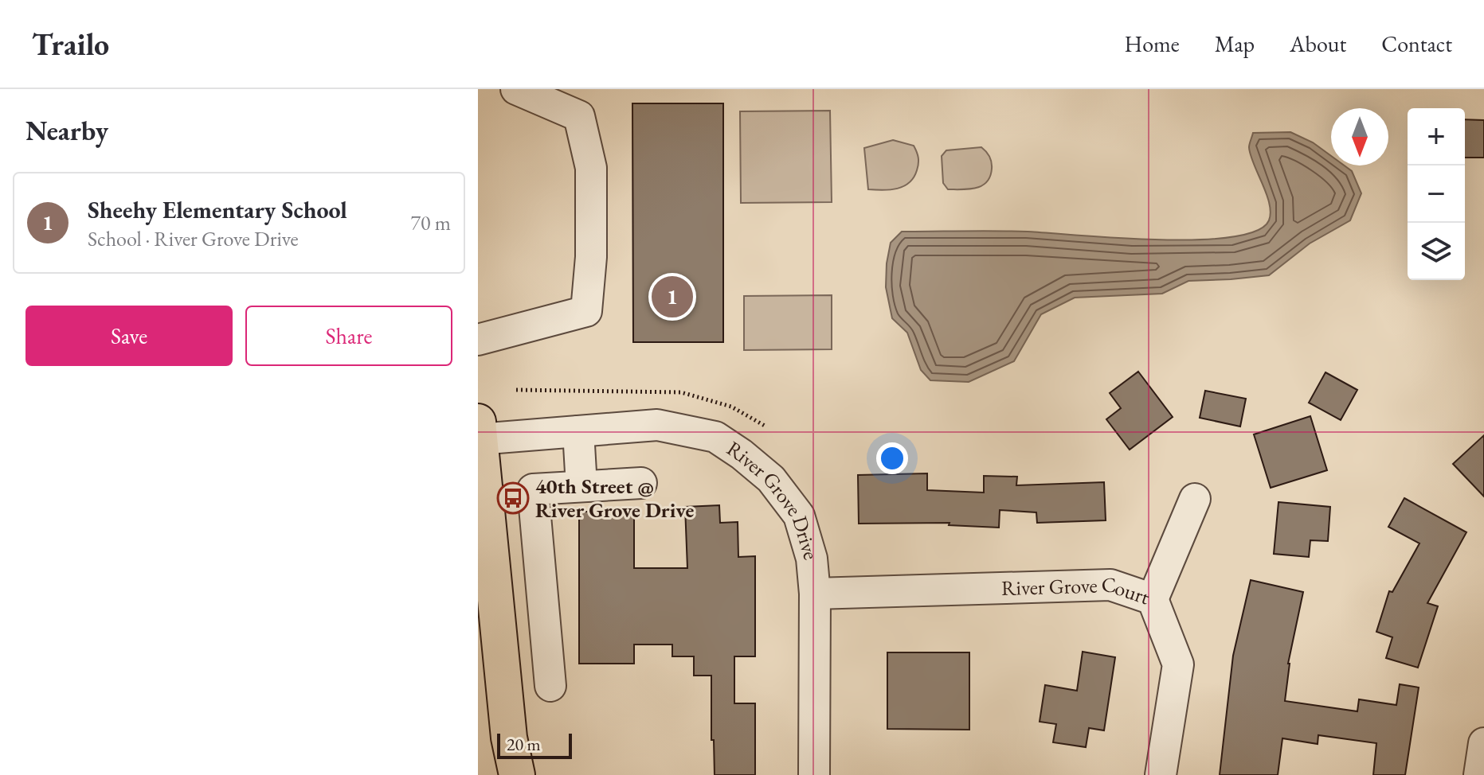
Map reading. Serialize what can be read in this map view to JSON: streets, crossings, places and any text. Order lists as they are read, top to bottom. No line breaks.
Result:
{"streets":{"street":["River Grove Drive","River Grove Court"]},"crossings":[["River Grove Drive","River Grove Court"]],"places":{"bus stop":["40th Street @ River Grove Drive"]},"scale_bar":"20 m","north":"bottom","page":{"header":"Trailo","nav":["Home","Map","About","Contact"],"heading":"Nearby","map_buttons":["+","−"],"list":[{"mark":"1","name":"Sheehy Elementary School","note":"School · River Grove Drive","value":"70 m"}],"pins":"1","buttons":["Save","Share"],"scale":"20 m"}}
